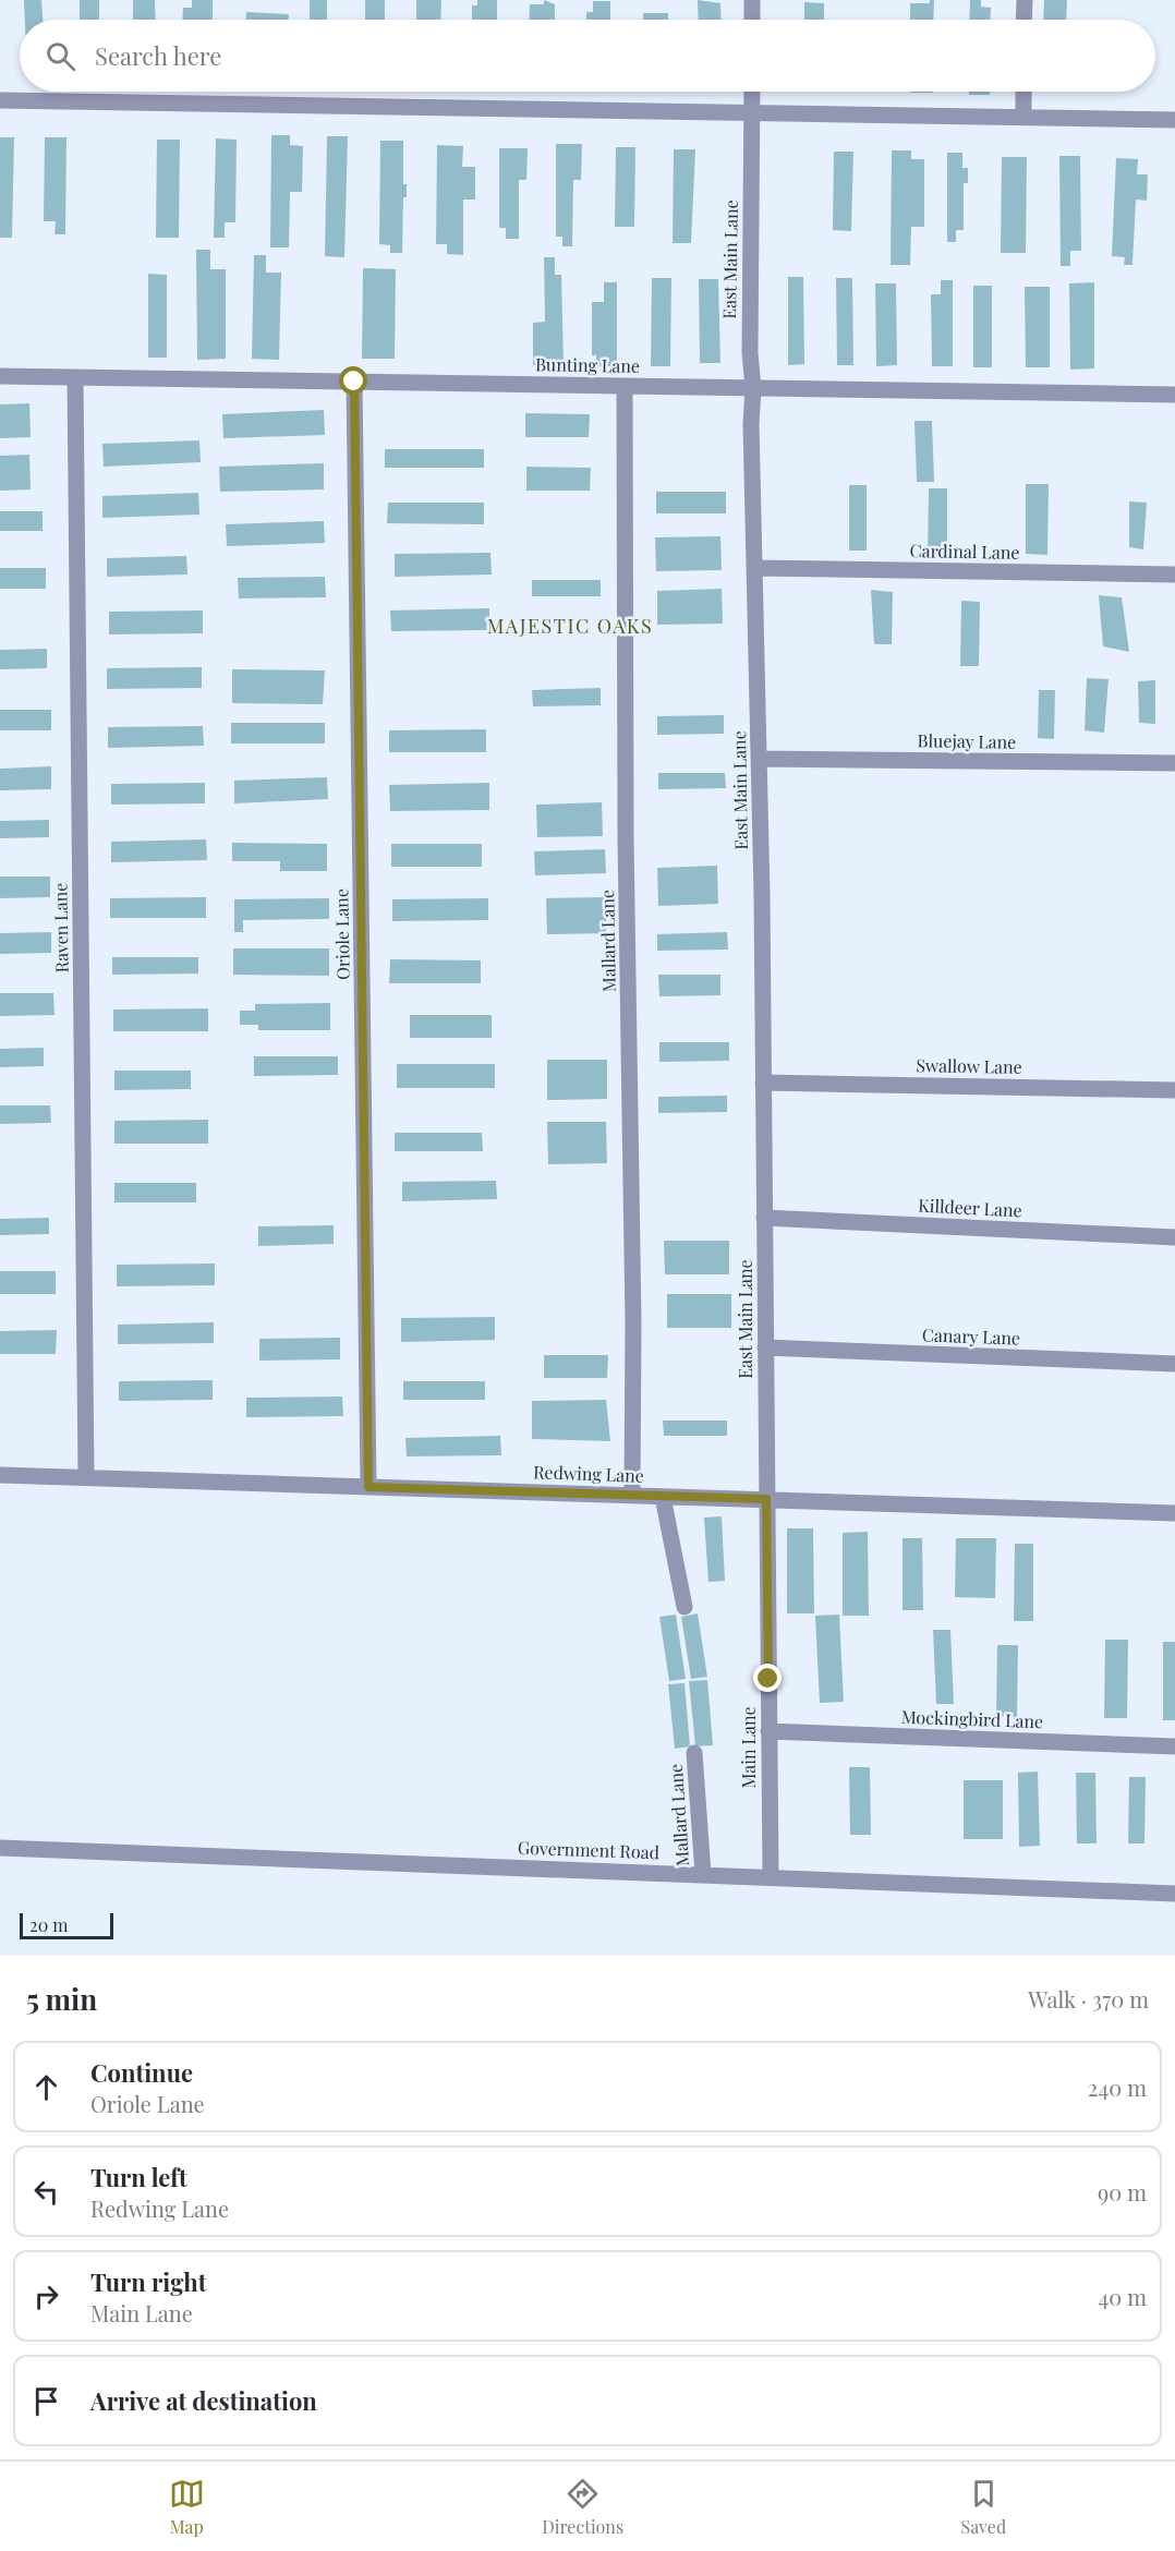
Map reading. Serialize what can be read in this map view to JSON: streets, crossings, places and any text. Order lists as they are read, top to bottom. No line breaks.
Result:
{"streets":{"street":["East Main Lane","Bunting Lane","Cardinal Lane","Bluejay Lane","Raven Lane","Oriole Lane","Mallard Lane","Swallow Lane","Killdeer Lane","Canary Lane","Redwing Lane","Mockingbird Lane","Main Lane","Government Road"]},"crossings":[["East Main Lane","Bunting Lane"],["East Main Lane","Cardinal Lane"],["East Main Lane","Bluejay Lane"],["East Main Lane","Swallow Lane"],["East Main Lane","Killdeer Lane"],["East Main Lane","Canary Lane"],["East Main Lane","Redwing Lane"],["East Main Lane","Main Lane"],["Bunting Lane","Raven Lane"],["Bunting Lane","Oriole Lane"],["Bunting Lane","Mallard Lane"],["Raven Lane","Redwing Lane"],["Oriole Lane","Redwing Lane"],["Mallard Lane","Redwing Lane"],["Mallard Lane","Government Road"],["Redwing Lane","Main Lane"],["Mockingbird Lane","Main Lane"],["Main Lane","Government Road"]],"districts":["MAJESTIC OAKS"],"scale_bar":"20 m","page":{"search":"Search here","scale":"20 m","heading":["5 min","Walk · 370 m"],"list":[["Continue","Oriole Lane","240 m"],["Turn left","Redwing Lane","90 m"],["Turn right","Main Lane","40 m"],"Arrive at destination"],"nav":["Map","Directions","Saved"]}}
